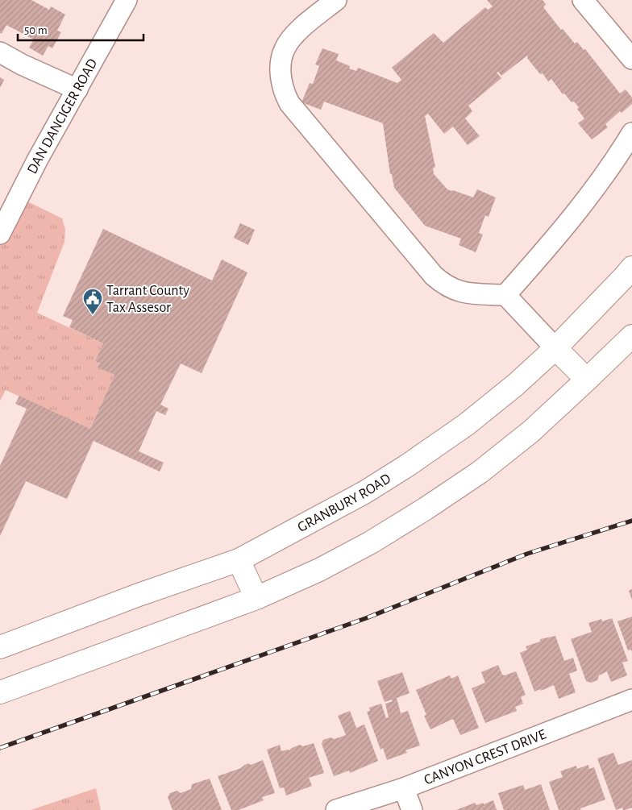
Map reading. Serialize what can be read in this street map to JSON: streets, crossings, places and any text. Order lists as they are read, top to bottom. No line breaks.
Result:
{"streets":{"main road":["GRANBURY ROAD"],"street":["DAN DANCIGER ROAD","CANYON CREST DRIVE"]},"places":{"public building":["Tarrant County Tax Assesor"]},"scale_bar":"50 m"}
